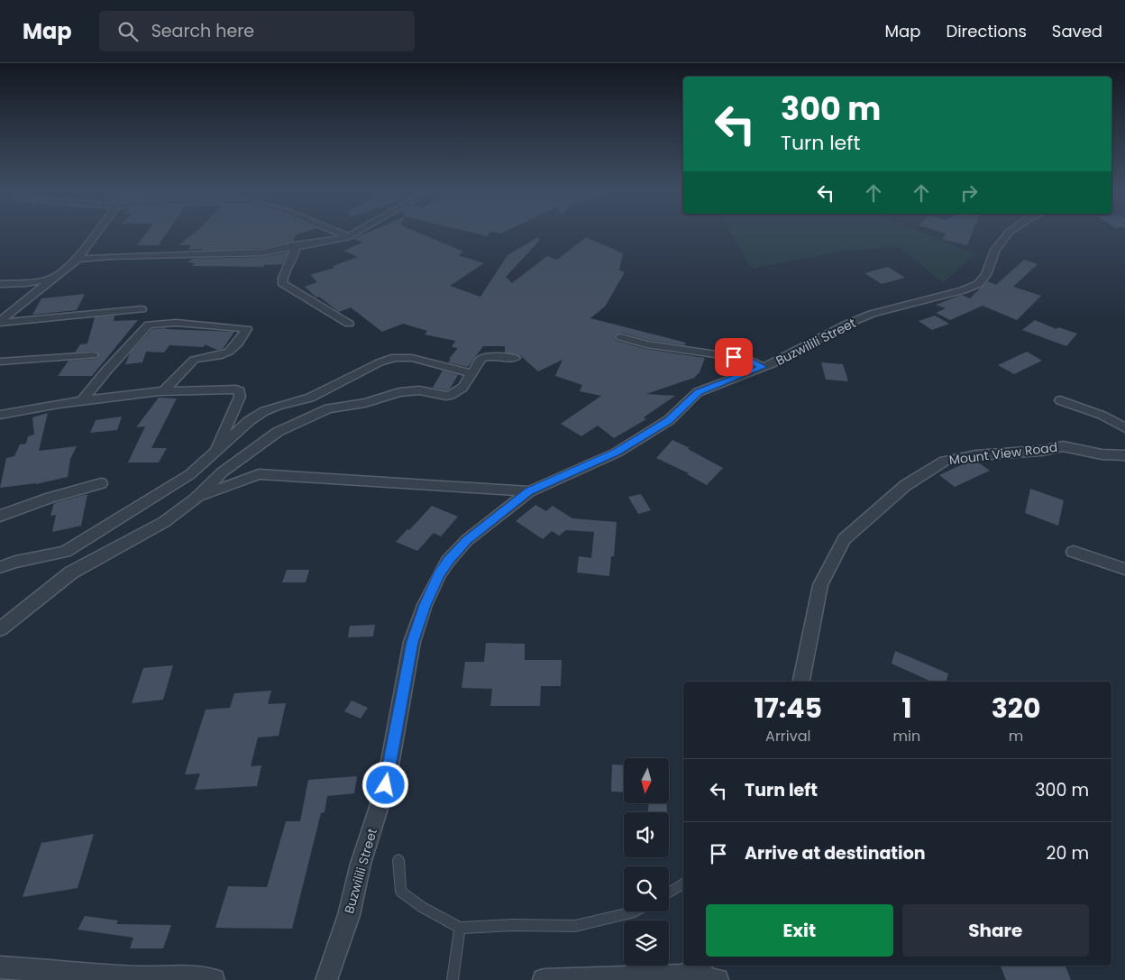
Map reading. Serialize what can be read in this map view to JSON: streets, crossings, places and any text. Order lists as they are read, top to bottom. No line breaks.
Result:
{"streets":{"street":["Buzwilili Street","Mount View Road"]},"north":"bottom","page":{"header":"Map","search":"Search here","nav":["Map","Directions","Saved"],"turn":["300 m","Turn left"],"eta":["17:45","Arrival","1","min","320","m"],"list":[{"name":"Turn left","value":"300 m"},{"name":"Arrive at destination","value":"20 m"}],"buttons":["Exit","Share"]}}
